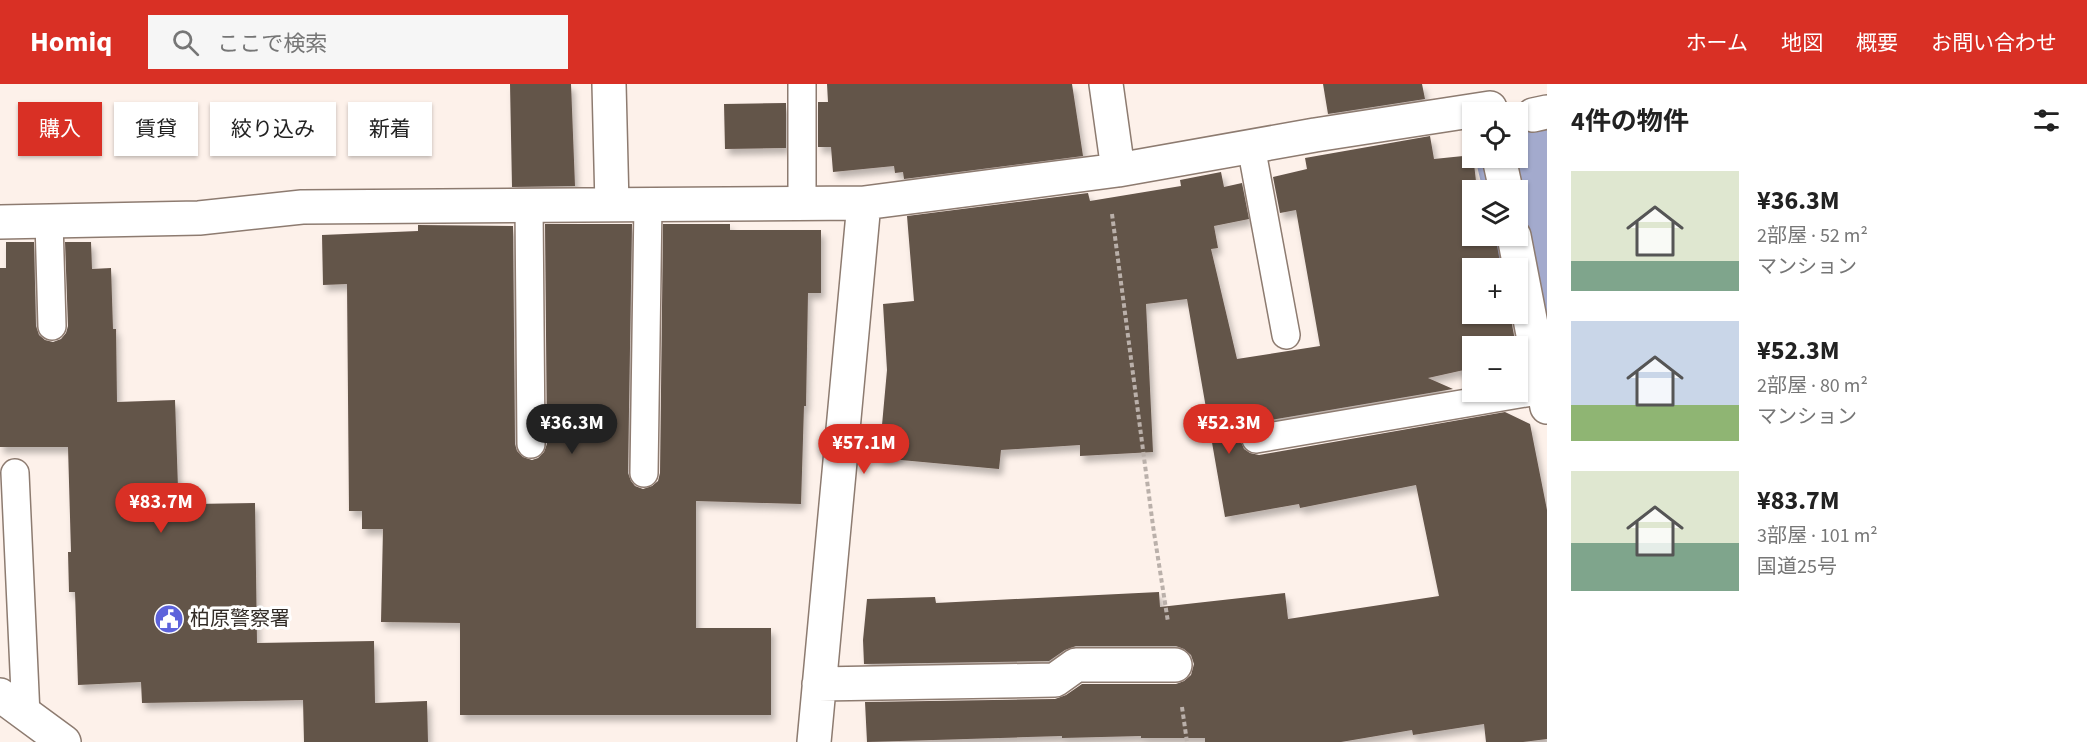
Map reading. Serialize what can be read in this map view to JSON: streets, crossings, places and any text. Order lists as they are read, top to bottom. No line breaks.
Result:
{"places":{"public building":["柏原警察署"]},"page":{"header":"Homiq","search":"ここで検索","nav":["ホーム","地図","概要","お問い合わせ"],"heading":"4件の物件","map_buttons":["+","−"],"chip":["購入","賃貸","絞り込み","新着"],"list":[{"name":"¥36.3M","note":"2部屋 · 52 m² · マンション"},{"name":"¥52.3M","note":"2部屋 · 80 m² · マンション"},{"name":"¥83.7M","note":"3部屋 · 101 m² · 国道25号"}],"price":["¥36.3M","¥52.3M","¥57.1M","¥83.7M"]}}
